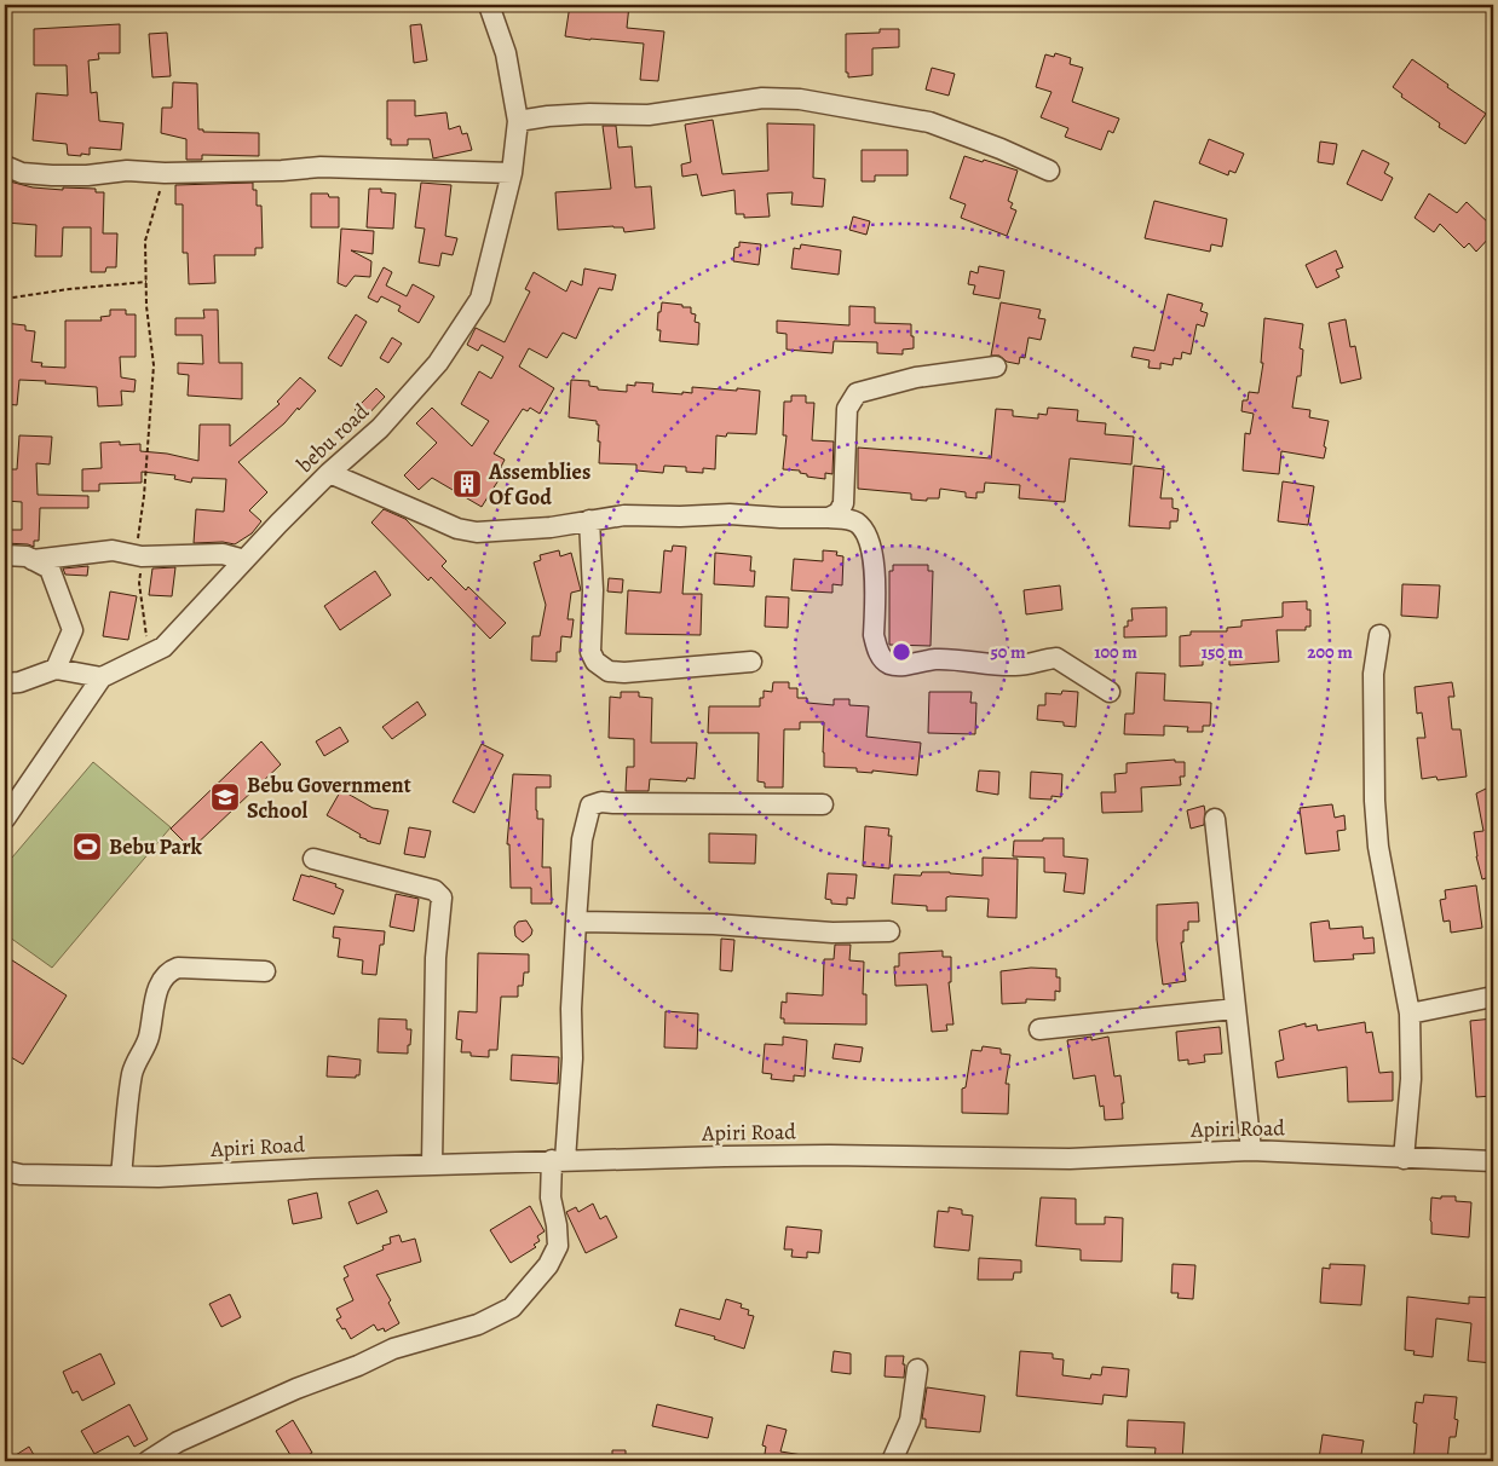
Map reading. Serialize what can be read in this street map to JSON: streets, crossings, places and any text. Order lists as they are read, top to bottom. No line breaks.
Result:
{"streets":{"street":["bebu road","Apiri Road"]},"places":{"building":["Assemblies Of God"],"school or university":["Bebu Government School"],"sports":["Bebu Park"]},"rings":["50 m","100 m","150 m","200 m"]}
